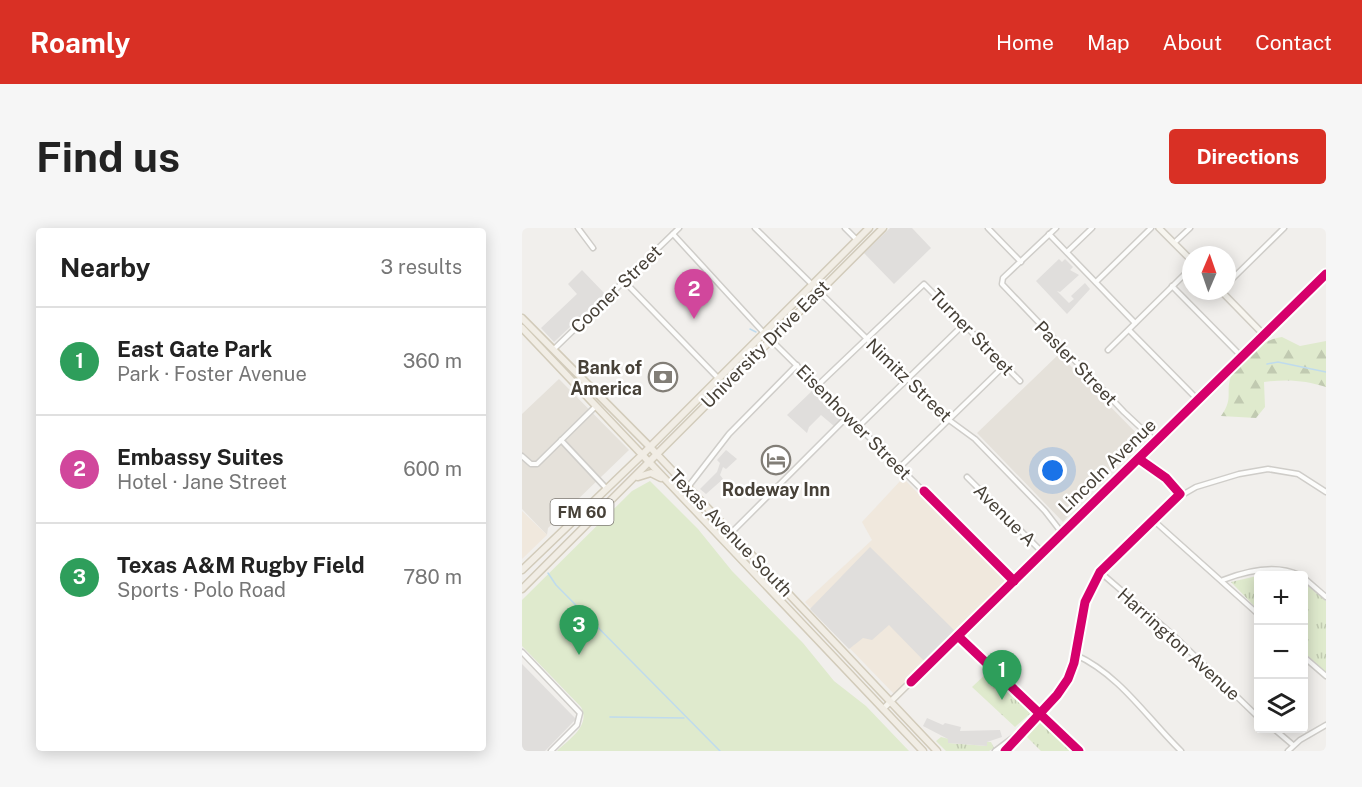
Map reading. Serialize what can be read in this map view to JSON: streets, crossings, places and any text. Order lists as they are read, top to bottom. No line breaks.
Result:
{"streets":{"main road":["University Drive East","FM 60","Texas Avenue South"],"street":["Cooner Street","Turner Street","Pasler Street","Nimitz Street","Eisenhower Street","Lincoln Avenue","Avenue A","Harrington Avenue"]},"crossings":[["Cooner Street","Texas Avenue South"],["Turner Street","Nimitz Street"],["University Drive East","Nimitz Street"],["University Drive East","Eisenhower Street"],["University Drive East","FM 60"],["University Drive East","Texas Avenue South"],["Pasler Street","Lincoln Avenue"],["Nimitz Street","Lincoln Avenue"],["Eisenhower Street","Lincoln Avenue"],["Lincoln Avenue","Avenue A"],["Lincoln Avenue","Texas Avenue South"],["FM 60","Texas Avenue South"]],"places":{"bank":["Bank of America"],"hotel":["Rodeway Inn"]},"north":"top","page":{"header":"Roamly","nav":["Home","Map","About","Contact"],"buttons":"Directions","title":"Find us","heading":["Nearby","3 results"],"pins":["2","3","1"],"list":[{"mark":"1","name":"East Gate Park","note":"Park · Foster Avenue","value":"360 m"},{"mark":"2","name":"Embassy Suites","note":"Hotel · Jane Street","value":"600 m"},{"mark":"3","name":"Texas A&M Rugby Field","note":"Sports · Polo Road","value":"780 m"}],"map_buttons":["+","−"]}}
